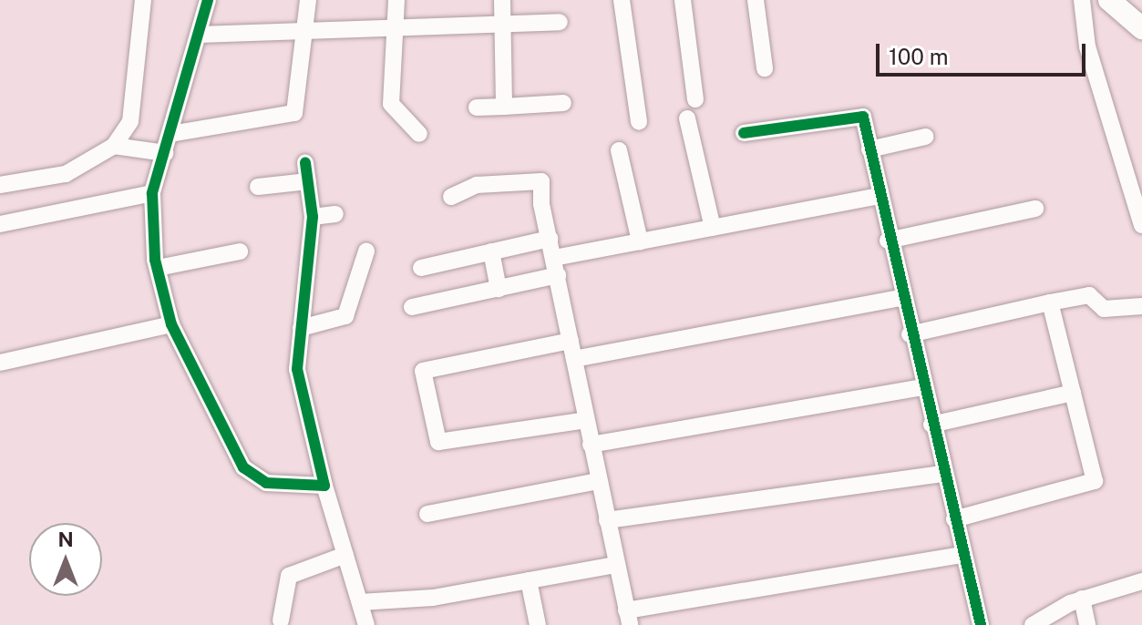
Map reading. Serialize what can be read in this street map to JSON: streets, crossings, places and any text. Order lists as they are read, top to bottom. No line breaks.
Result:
{"scale_bar":"100 m","north":"top"}
